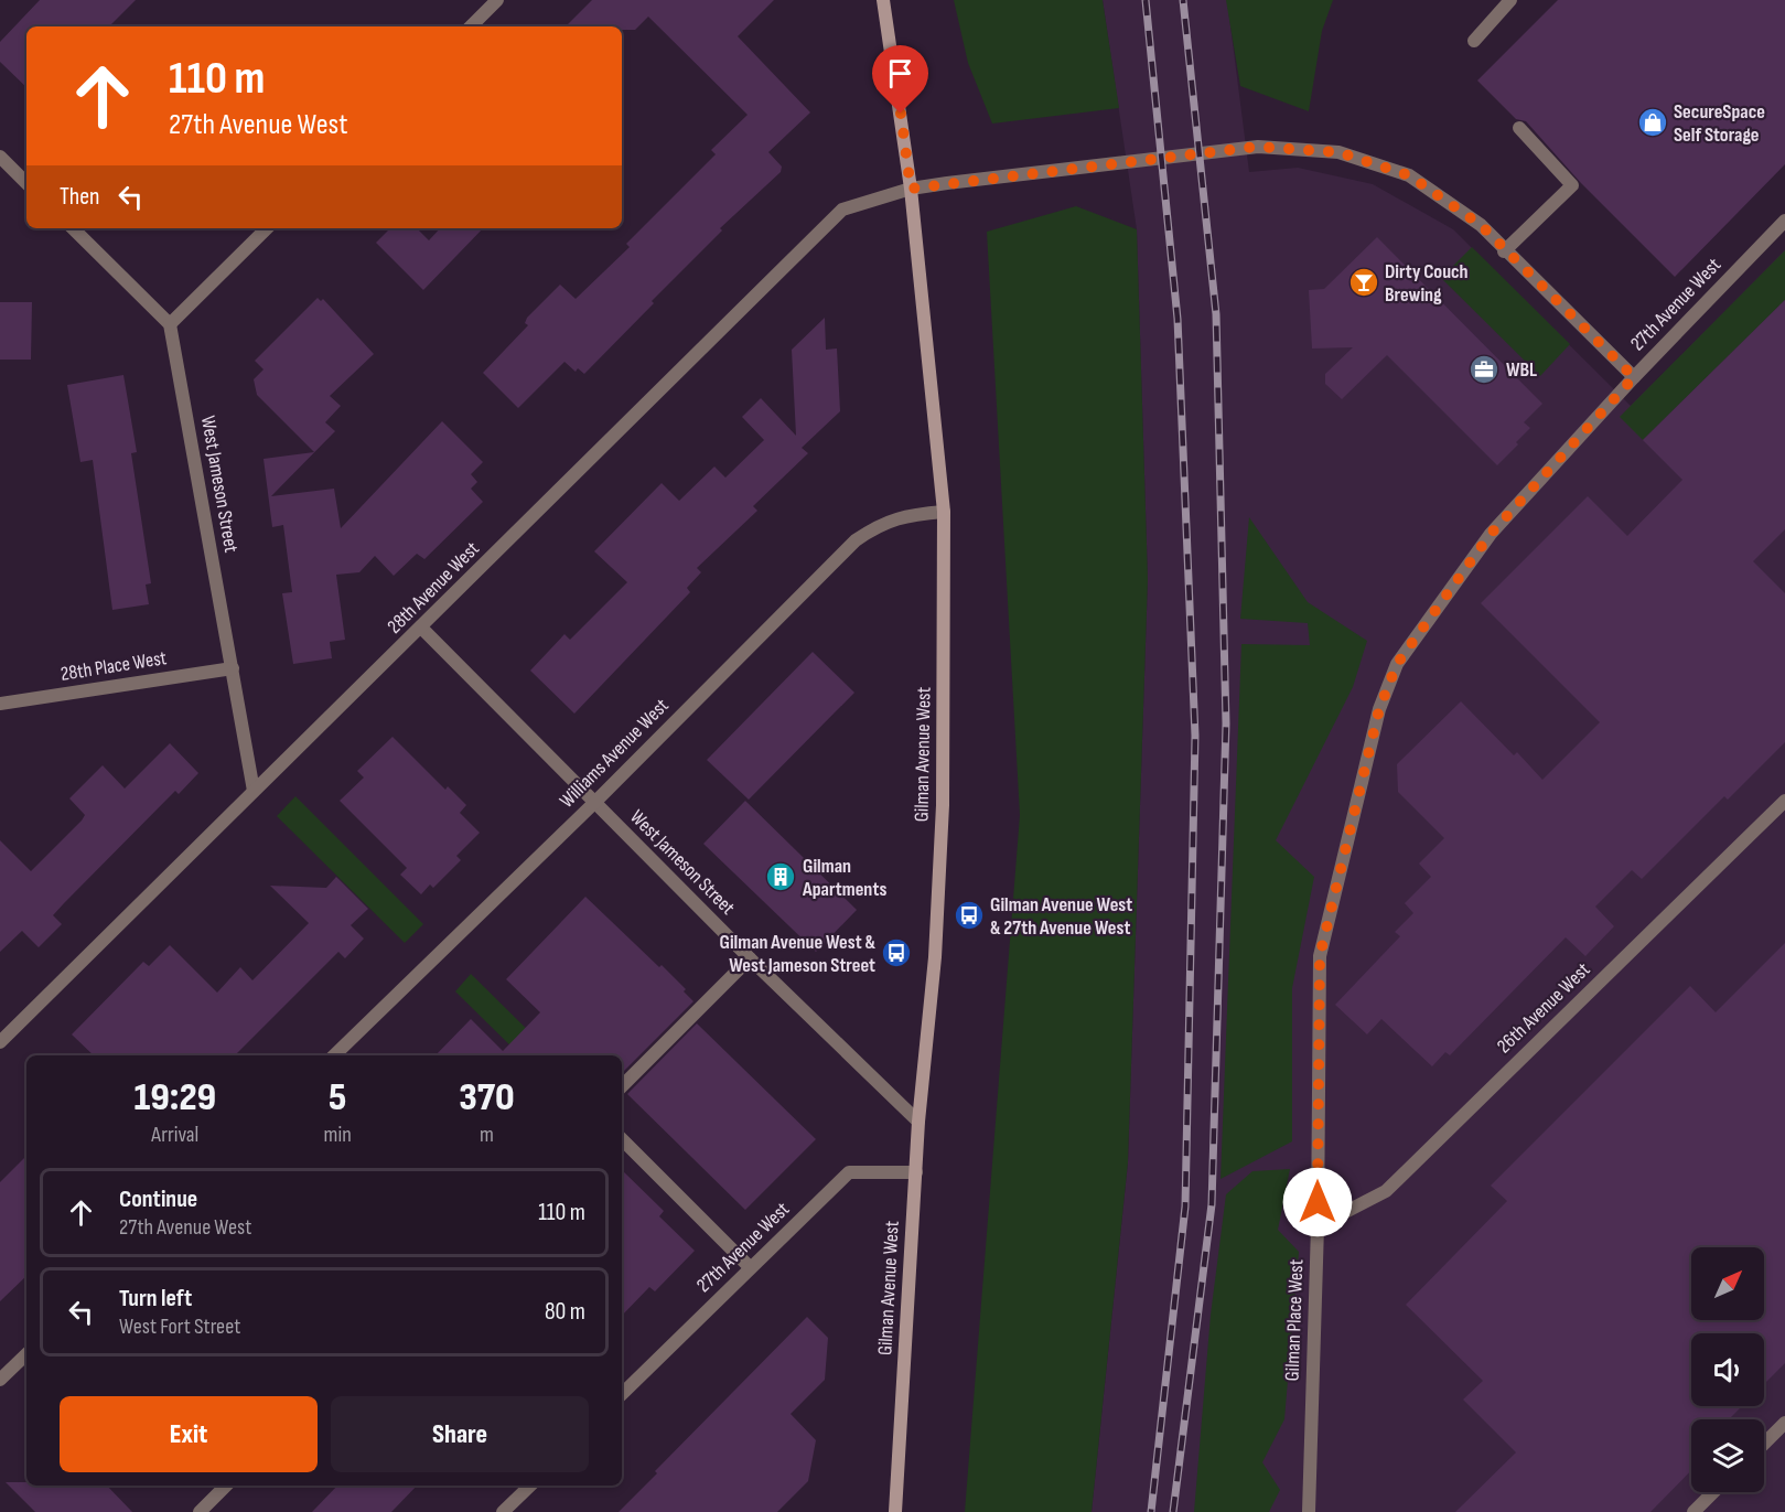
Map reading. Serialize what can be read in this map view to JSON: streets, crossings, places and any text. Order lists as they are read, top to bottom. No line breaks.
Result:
{"streets":{"main road":["Gilman Avenue West"],"street":["27th Avenue West","West Jameson Street","28th Avenue West","28th Place West","Williams Avenue West","26th Avenue West","Gilman Place West"]},"crossings":[["27th Avenue West","28th Avenue West"],["27th Avenue West","Gilman Avenue West"],["27th Avenue West","Gilman Place West"],["West Jameson Street","28th Avenue West"],["West Jameson Street","28th Place West"],["West Jameson Street","Williams Avenue West"],["West Jameson Street","Gilman Avenue West"],["28th Avenue West","Gilman Avenue West"],["Williams Avenue West","Gilman Avenue West"],["26th Avenue West","Gilman Place West"]],"places":{"shop":["SecureSpace Self Storage"],"bar":["Dirty Couch Brewing"],"office":["WBL"],"building":["Gilman Apartments"],"bus stop":["Gilman Avenue West & 27th Avenue West","Gilman Avenue West & West Jameson Street"]},"north":"top right","page":{"turn":["110 m","27th Avenue West"],"then":"Then","eta":["19:29","Arrival","5","min","370","m"],"list":[{"name":"Continue","note":"27th Avenue West","value":"110 m"},{"name":"Turn left","note":"West Fort Street","value":"80 m"}],"buttons":["Exit","Share"]}}
